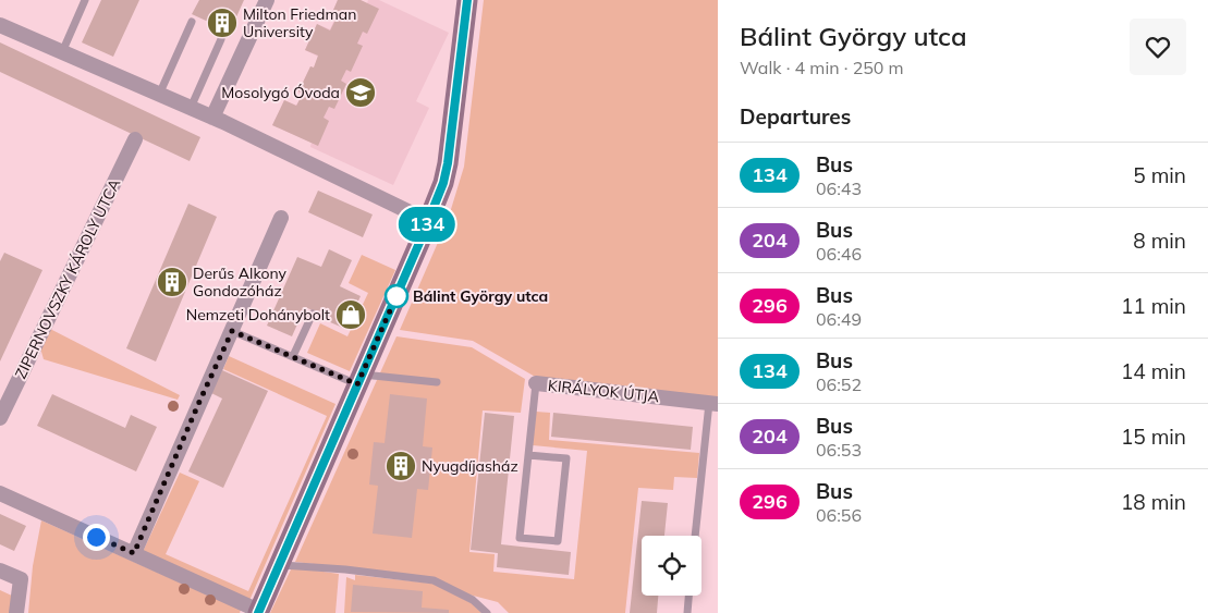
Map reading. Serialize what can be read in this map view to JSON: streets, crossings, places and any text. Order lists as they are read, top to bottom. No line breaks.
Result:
{"streets":{"street":["ZIPERNOVSZKY KÁROLY UTCA","KIRÁLYOK ÚTJA"]},"places":{"building":["Milton Friedman University","Derűs Alkony Gondozóház","Nyugdíjasház"],"school or university":["Mosolygó Óvoda"],"other":["Bálint György utca"],"shop":["Nemzeti Dohánybolt"]},"lines":["bus line 134"],"page":{"on_map":"134","heading":[["Bálint György utca","Walk · 4 min · 250 m"],"Departures"],"list":[{"mark":"134","name":"Bus","note":"06:43","value":"5 min"},{"mark":"204","name":"Bus","note":"06:46","value":"8 min"},{"mark":"296","name":"Bus","note":"06:49","value":"11 min"},{"mark":"134","name":"Bus","note":"06:52","value":"14 min"},{"mark":"204","name":"Bus","note":"06:53","value":"15 min"},{"mark":"296","name":"Bus","note":"06:56","value":"18 min"}]}}
